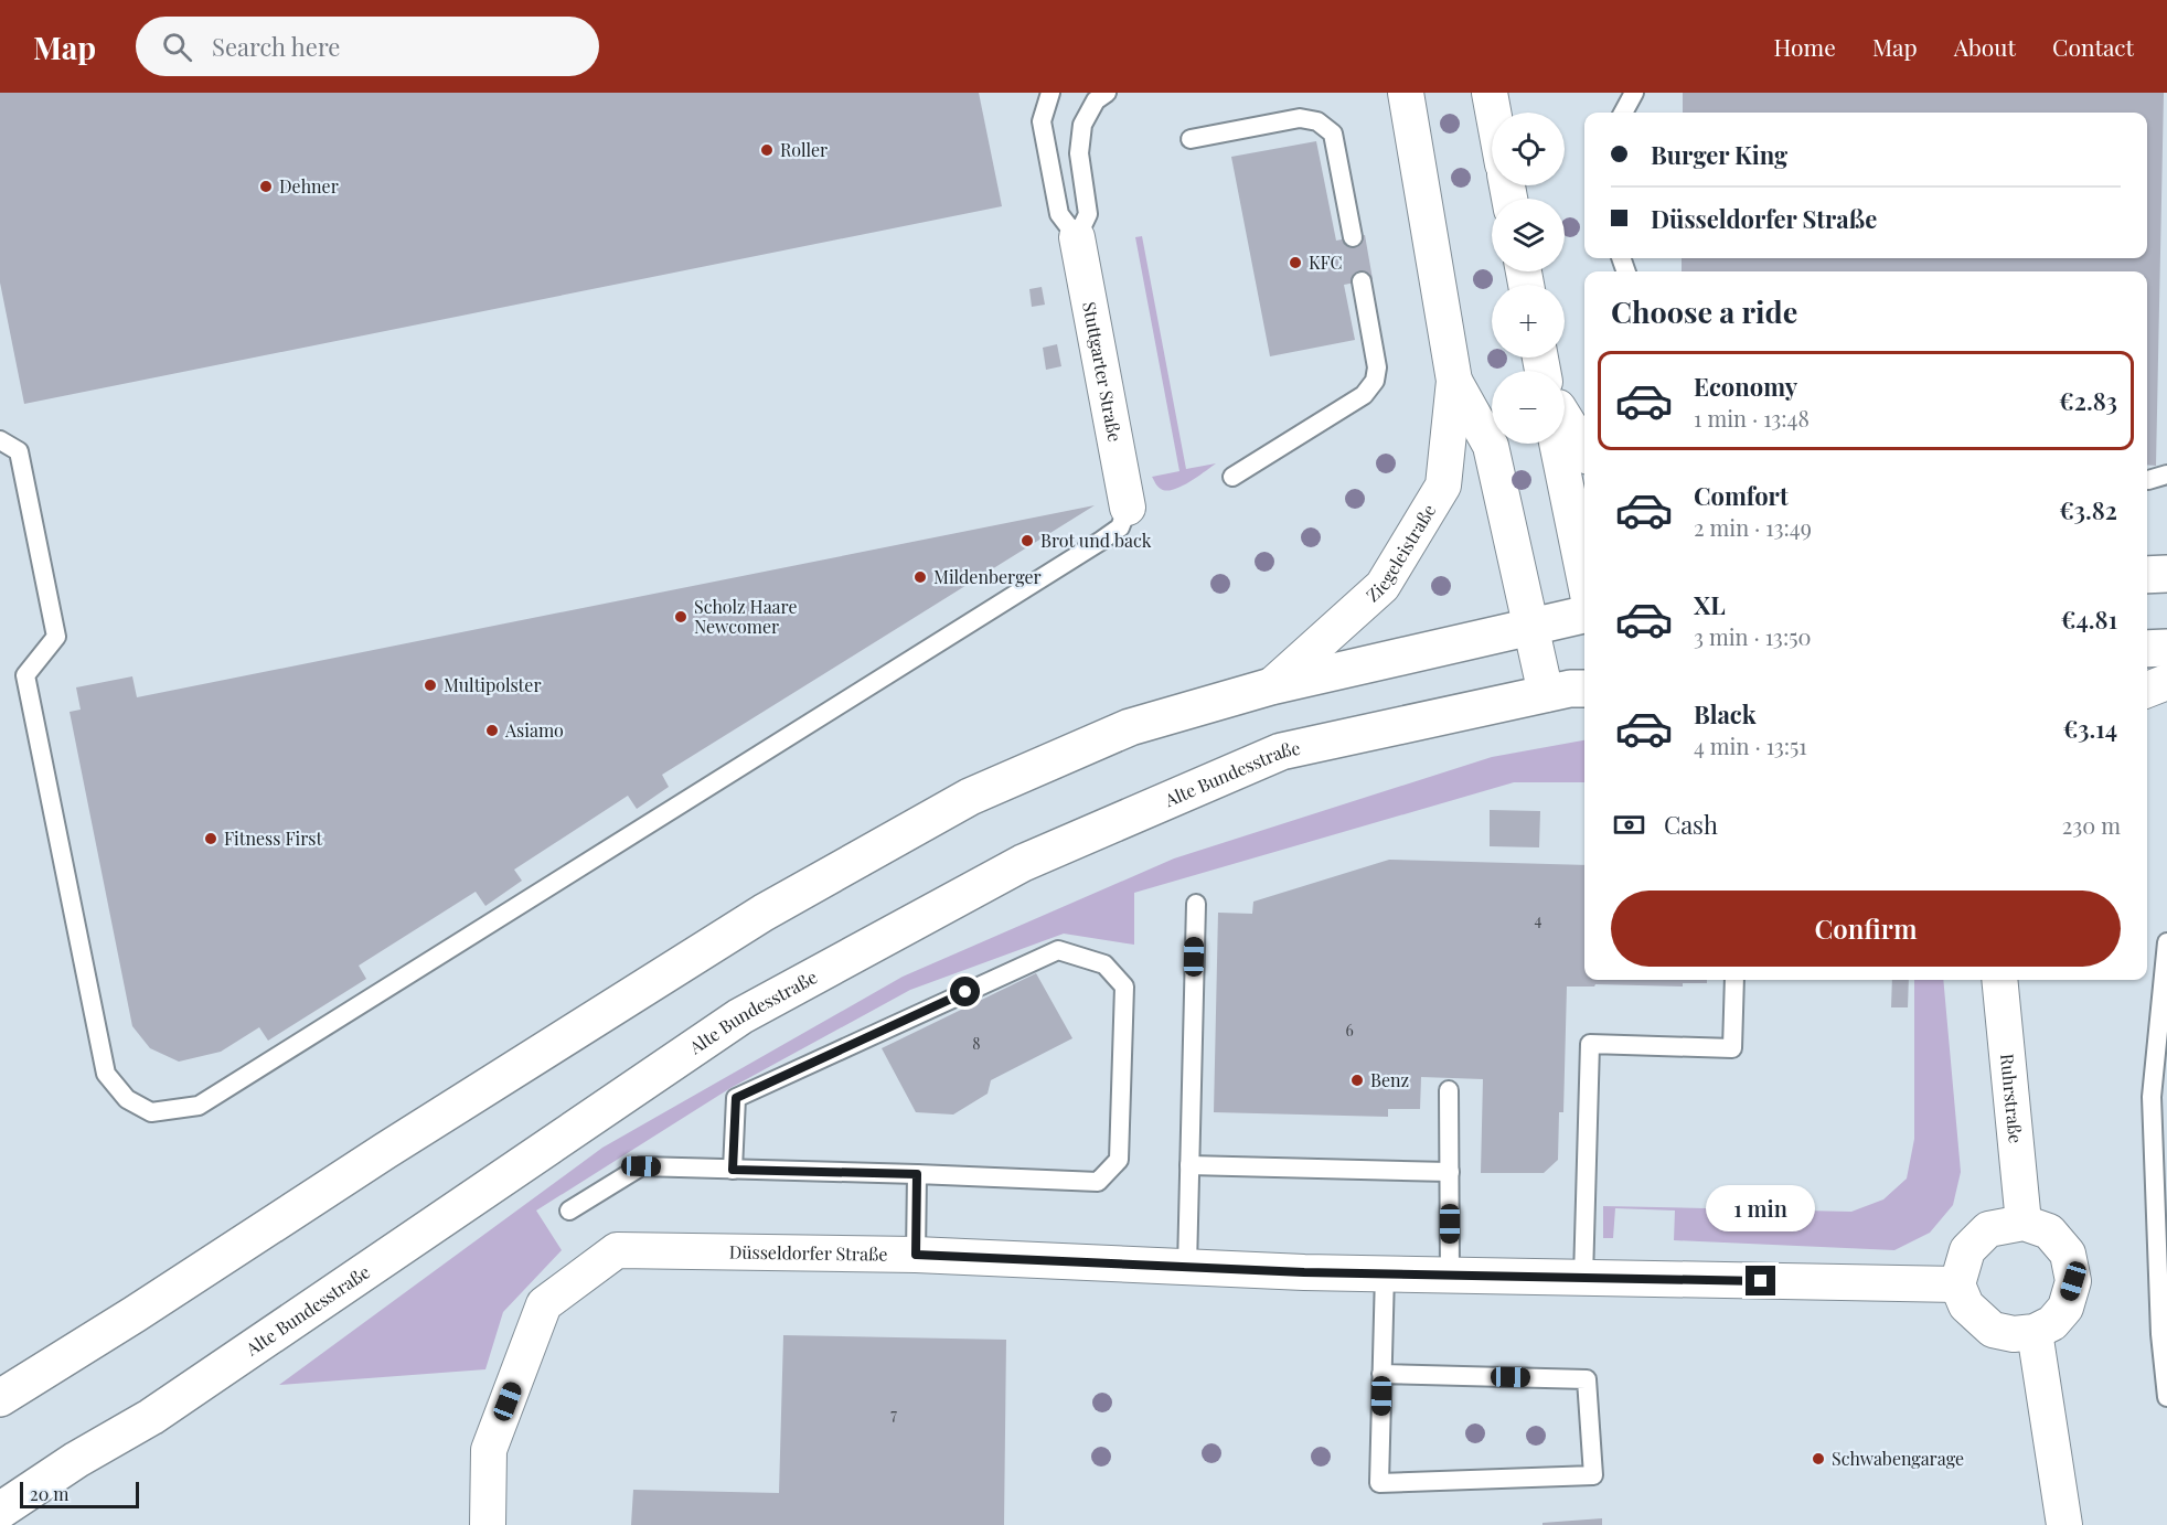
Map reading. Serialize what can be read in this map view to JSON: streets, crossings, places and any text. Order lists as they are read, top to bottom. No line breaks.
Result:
{"streets":{"main road":["Alte Bundesstraße"],"street":["Stuttgarter Straße","Ziegeleistraße","Ruhrstraße","Düsseldorfer Straße"]},"crossings":[["Ziegeleistraße","Alte Bundesstraße"],["Ruhrstraße","Düsseldorfer Straße"]],"places":["Roller","Dehner","KFC","Brot und back","Mildenberger","Scholz Haare Newcomer","Multipolster","Asiamo","Fitness First","Benz","Schwabengarage"],"house_numbers":["4","6","8","7"],"scale_bar":"20 m","page":{"header":"Map","search":"Search here","nav":["Home","Map","About","Contact"],"map_buttons":["+","−"],"banner":["Burger King","Düsseldorfer Straße"],"heading":"Choose a ride","list":[{"name":"Economy","note":"1 min · 13:48","value":"€2.83"},{"name":"Comfort","note":"2 min · 13:49","value":"€3.82"},{"name":"XL","note":"3 min · 13:50","value":"€4.81"},{"name":"Black","note":"4 min · 13:51","value":"€3.14"}],"pay":["Cash","230 m"],"buttons":"Confirm","bubble":"1 min","scale":"20 m"}}
